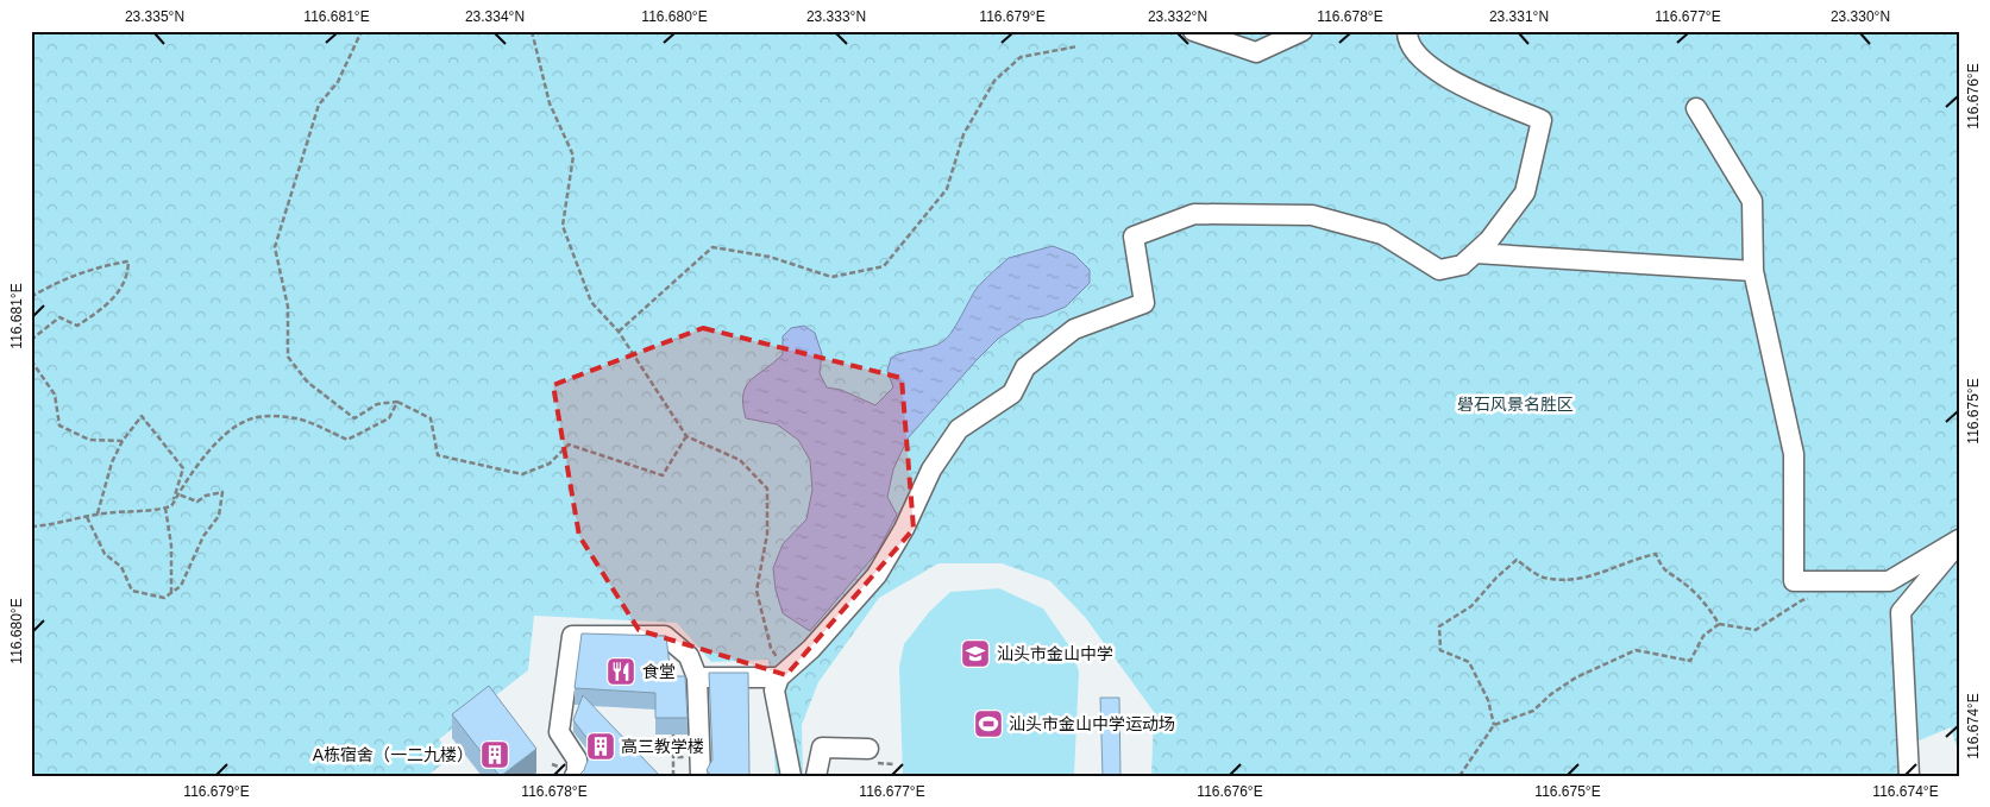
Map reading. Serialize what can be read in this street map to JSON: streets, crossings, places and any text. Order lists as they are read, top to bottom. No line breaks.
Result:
{"parks":["礐石风景名胜区"],"places":{"school or university":["汕头市金山中学"],"restaurant":["食堂"],"sports":["汕头市金山中学运动场"],"building":["高三教学楼","A栋宿舍（一二九楼）"]},"coordinates":["23.335°N","116.681°E","23.334°N","116.680°E","23.333°N","116.679°E","23.332°N","116.678°E","23.331°N","116.677°E","23.330°N","116.676°E","116.675°E","116.674°E"]}
